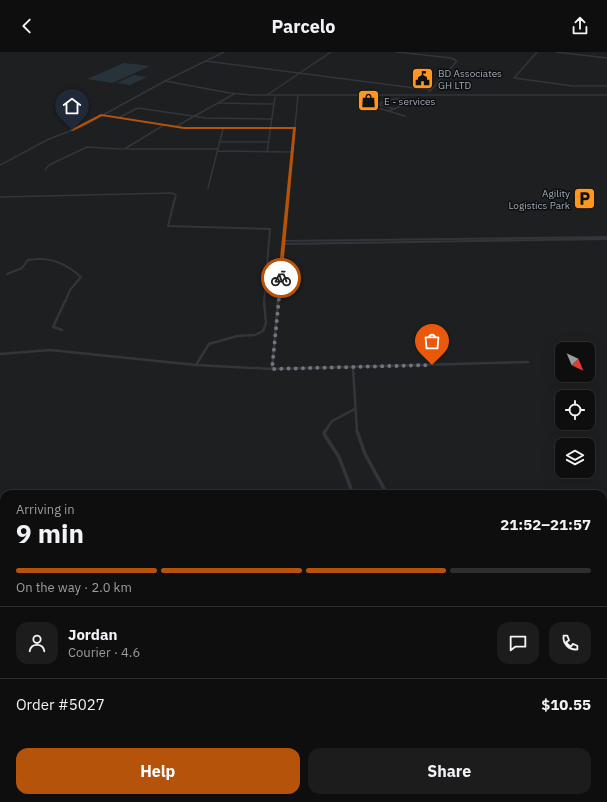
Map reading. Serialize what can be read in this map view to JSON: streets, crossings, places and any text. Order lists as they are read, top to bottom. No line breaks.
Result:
{"places":{"public building":["BD Associates GH LTD"],"shop":["E - services"],"parking":["Agility Logistics Park"]},"north":"bottom right","page":{"header":"Parcelo","heading":["9 min","Arriving in","21:52–21:57"],"panel":["Jordan","Courier · 4.6","Order #5027","$10.55"],"bar":"On the way · 2.0 km","buttons":["Help","Share"]}}
